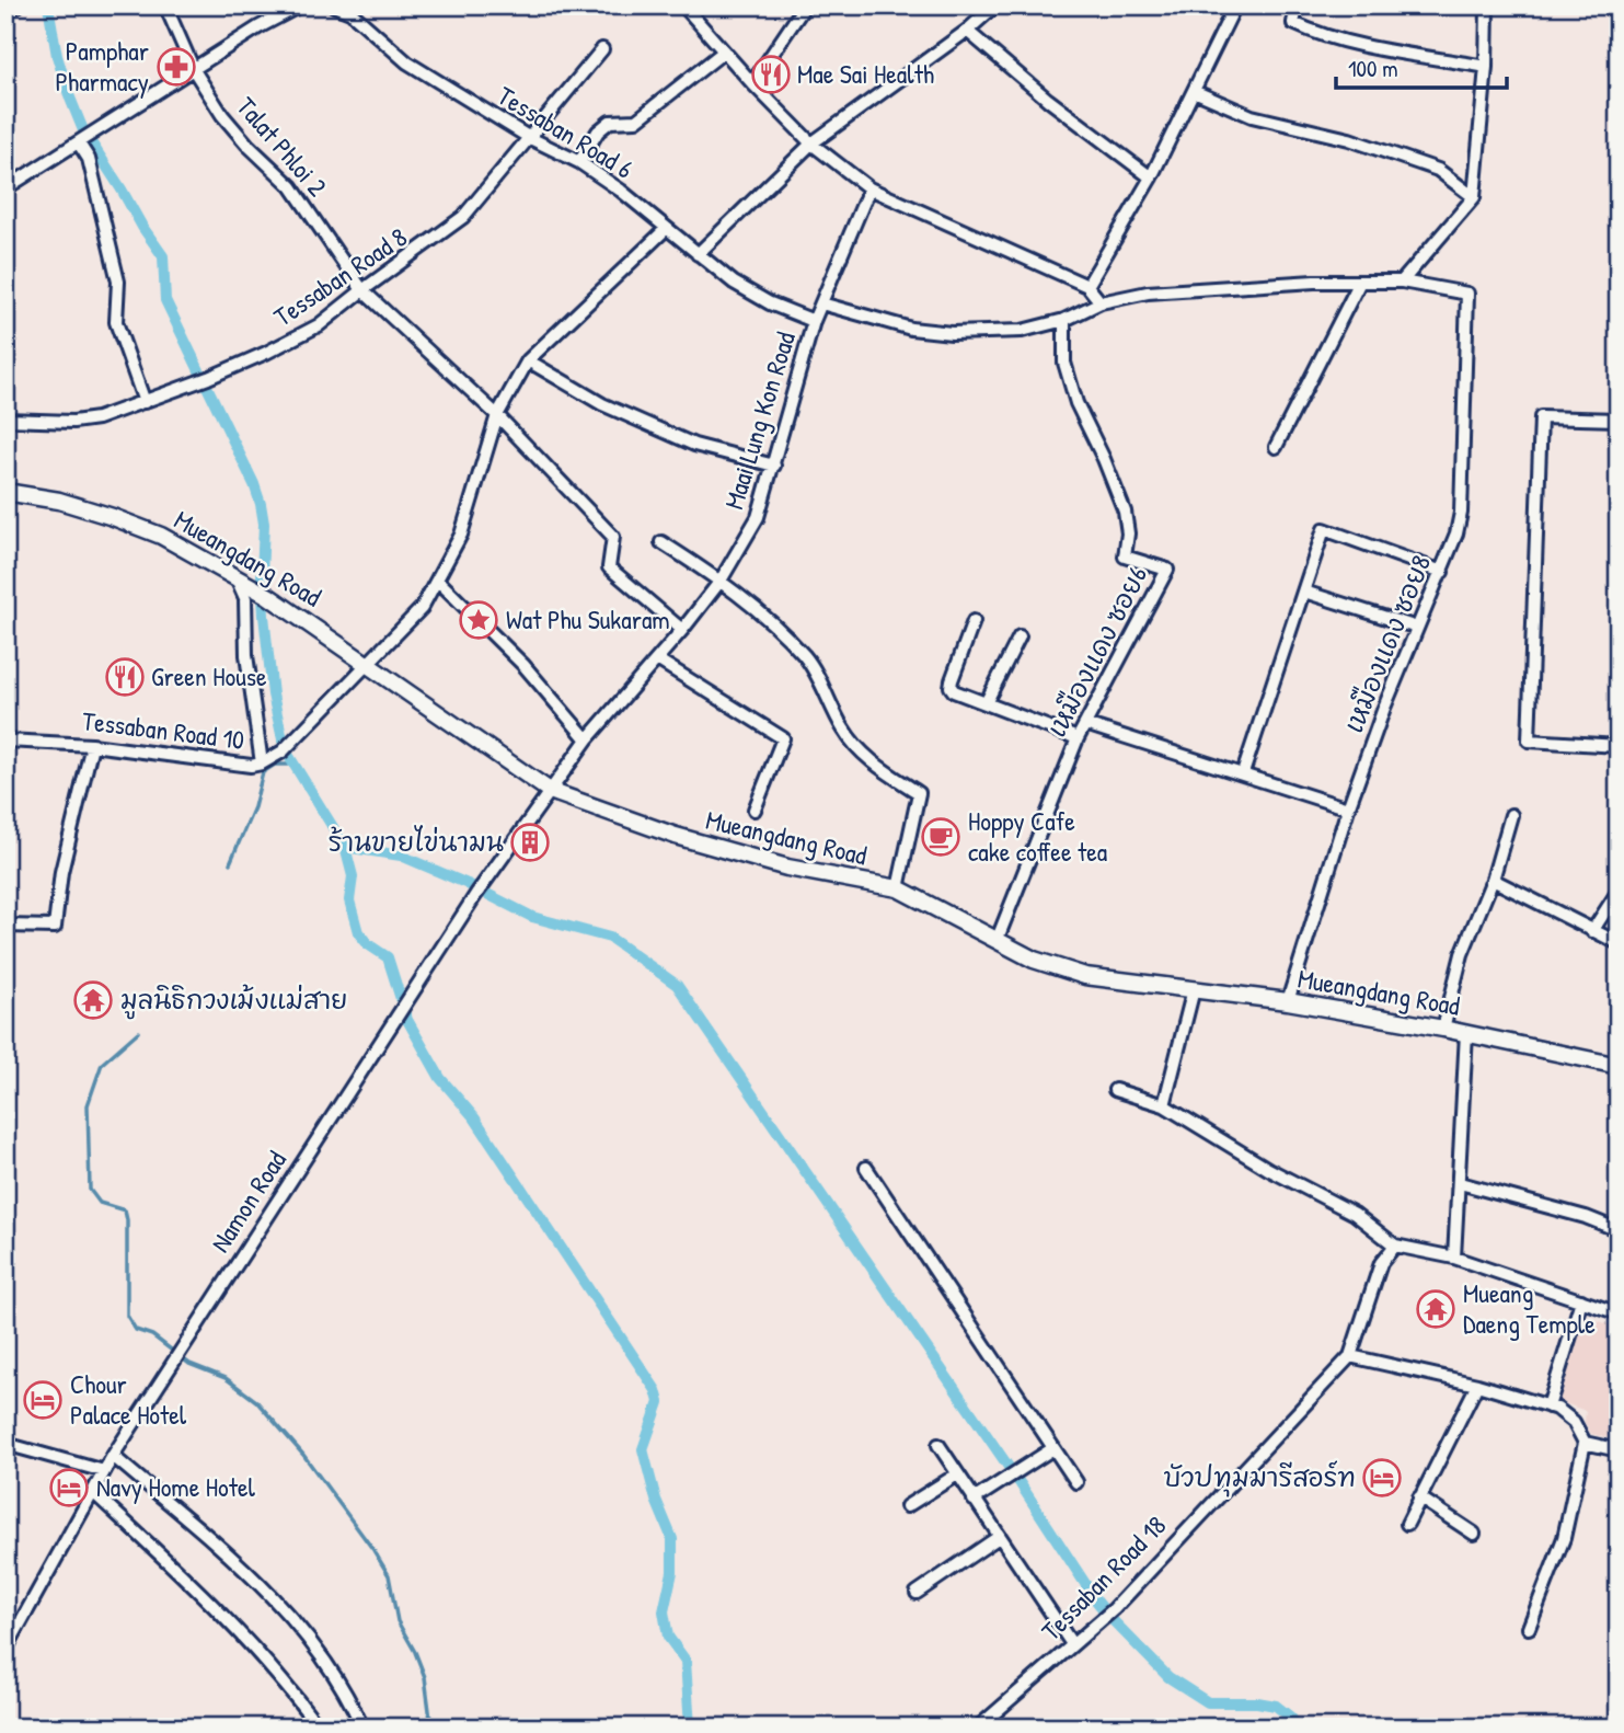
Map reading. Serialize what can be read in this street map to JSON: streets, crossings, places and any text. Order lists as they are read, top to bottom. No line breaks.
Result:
{"streets":{"street":["Tessaban Road 6","Talat Phloi 2","Tessaban Road 8","Maai Lung Kon Road","Mueangdang Road","เหมืองแดง ซอย8","เหมืองแดง ซอย6","Tessaban Road 10","Namon Road","Tessaban Road 18"]},"crossings":[["Tessaban Road 6","Tessaban Road 8"],["Tessaban Road 6","Maai Lung Kon Road"],["Tessaban Road 6","Tessaban Road 10"],["Talat Phloi 2","Tessaban Road 8"],["Talat Phloi 2","Maai Lung Kon Road"],["Talat Phloi 2","Tessaban Road 10"],["Maai Lung Kon Road","Mueangdang Road"],["Maai Lung Kon Road","Namon Road"],["Mueangdang Road","เหมืองแดง ซอย8"],["Mueangdang Road","เหมืองแดง ซอย6"],["Mueangdang Road","Tessaban Road 10"],["Mueangdang Road","Namon Road"]],"places":{"pharmacy":["Pamphar Pharmacy"],"restaurant":["Mae Sai Health","Green House"],"place":["Wat Phu Sukaram"],"cafe":["Hoppy Cafe cake coffee tea"],"building":["ร้านขายไข่นามน"],"temple":["มูลนิธิกวงเม้งแม่สาย","Mueang Daeng Temple"],"hotel":["Chour Palace Hotel","บัวปทุมมารีสอร์ท","Navy Home Hotel"]},"scale_bar":"100 m"}
